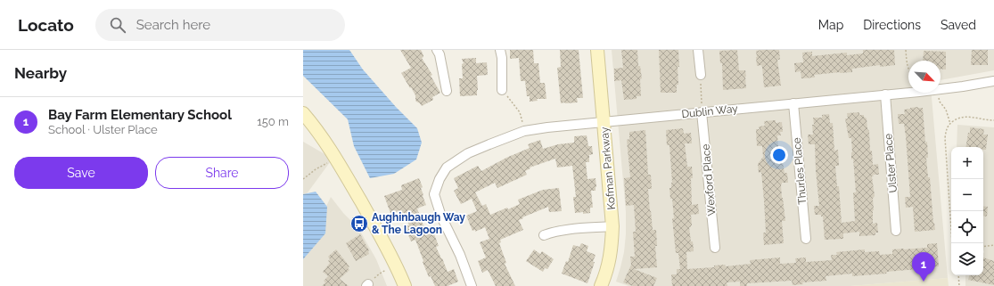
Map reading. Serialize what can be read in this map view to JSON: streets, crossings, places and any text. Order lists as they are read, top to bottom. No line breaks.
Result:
{"streets":{"street":["Dublin Way","Ulster Place","Kofman Parkway","Thurles Place","Wexford Place"]},"crossings":[["Dublin Way","Ulster Place"],["Dublin Way","Kofman Parkway"],["Dublin Way","Thurles Place"],["Dublin Way","Wexford Place"]],"places":{"bus stop":["Aughinbaugh Way & The Lagoon"]},"north":"bottom right","page":{"header":"Locato","search":"Search here","nav":["Map","Directions","Saved"],"heading":"Nearby","list":[{"mark":"1","name":"Bay Farm Elementary School","note":"School · Ulster Place","value":"150 m"}],"buttons":["Save","Share"],"map_buttons":["+","−"],"pins":"1"}}
